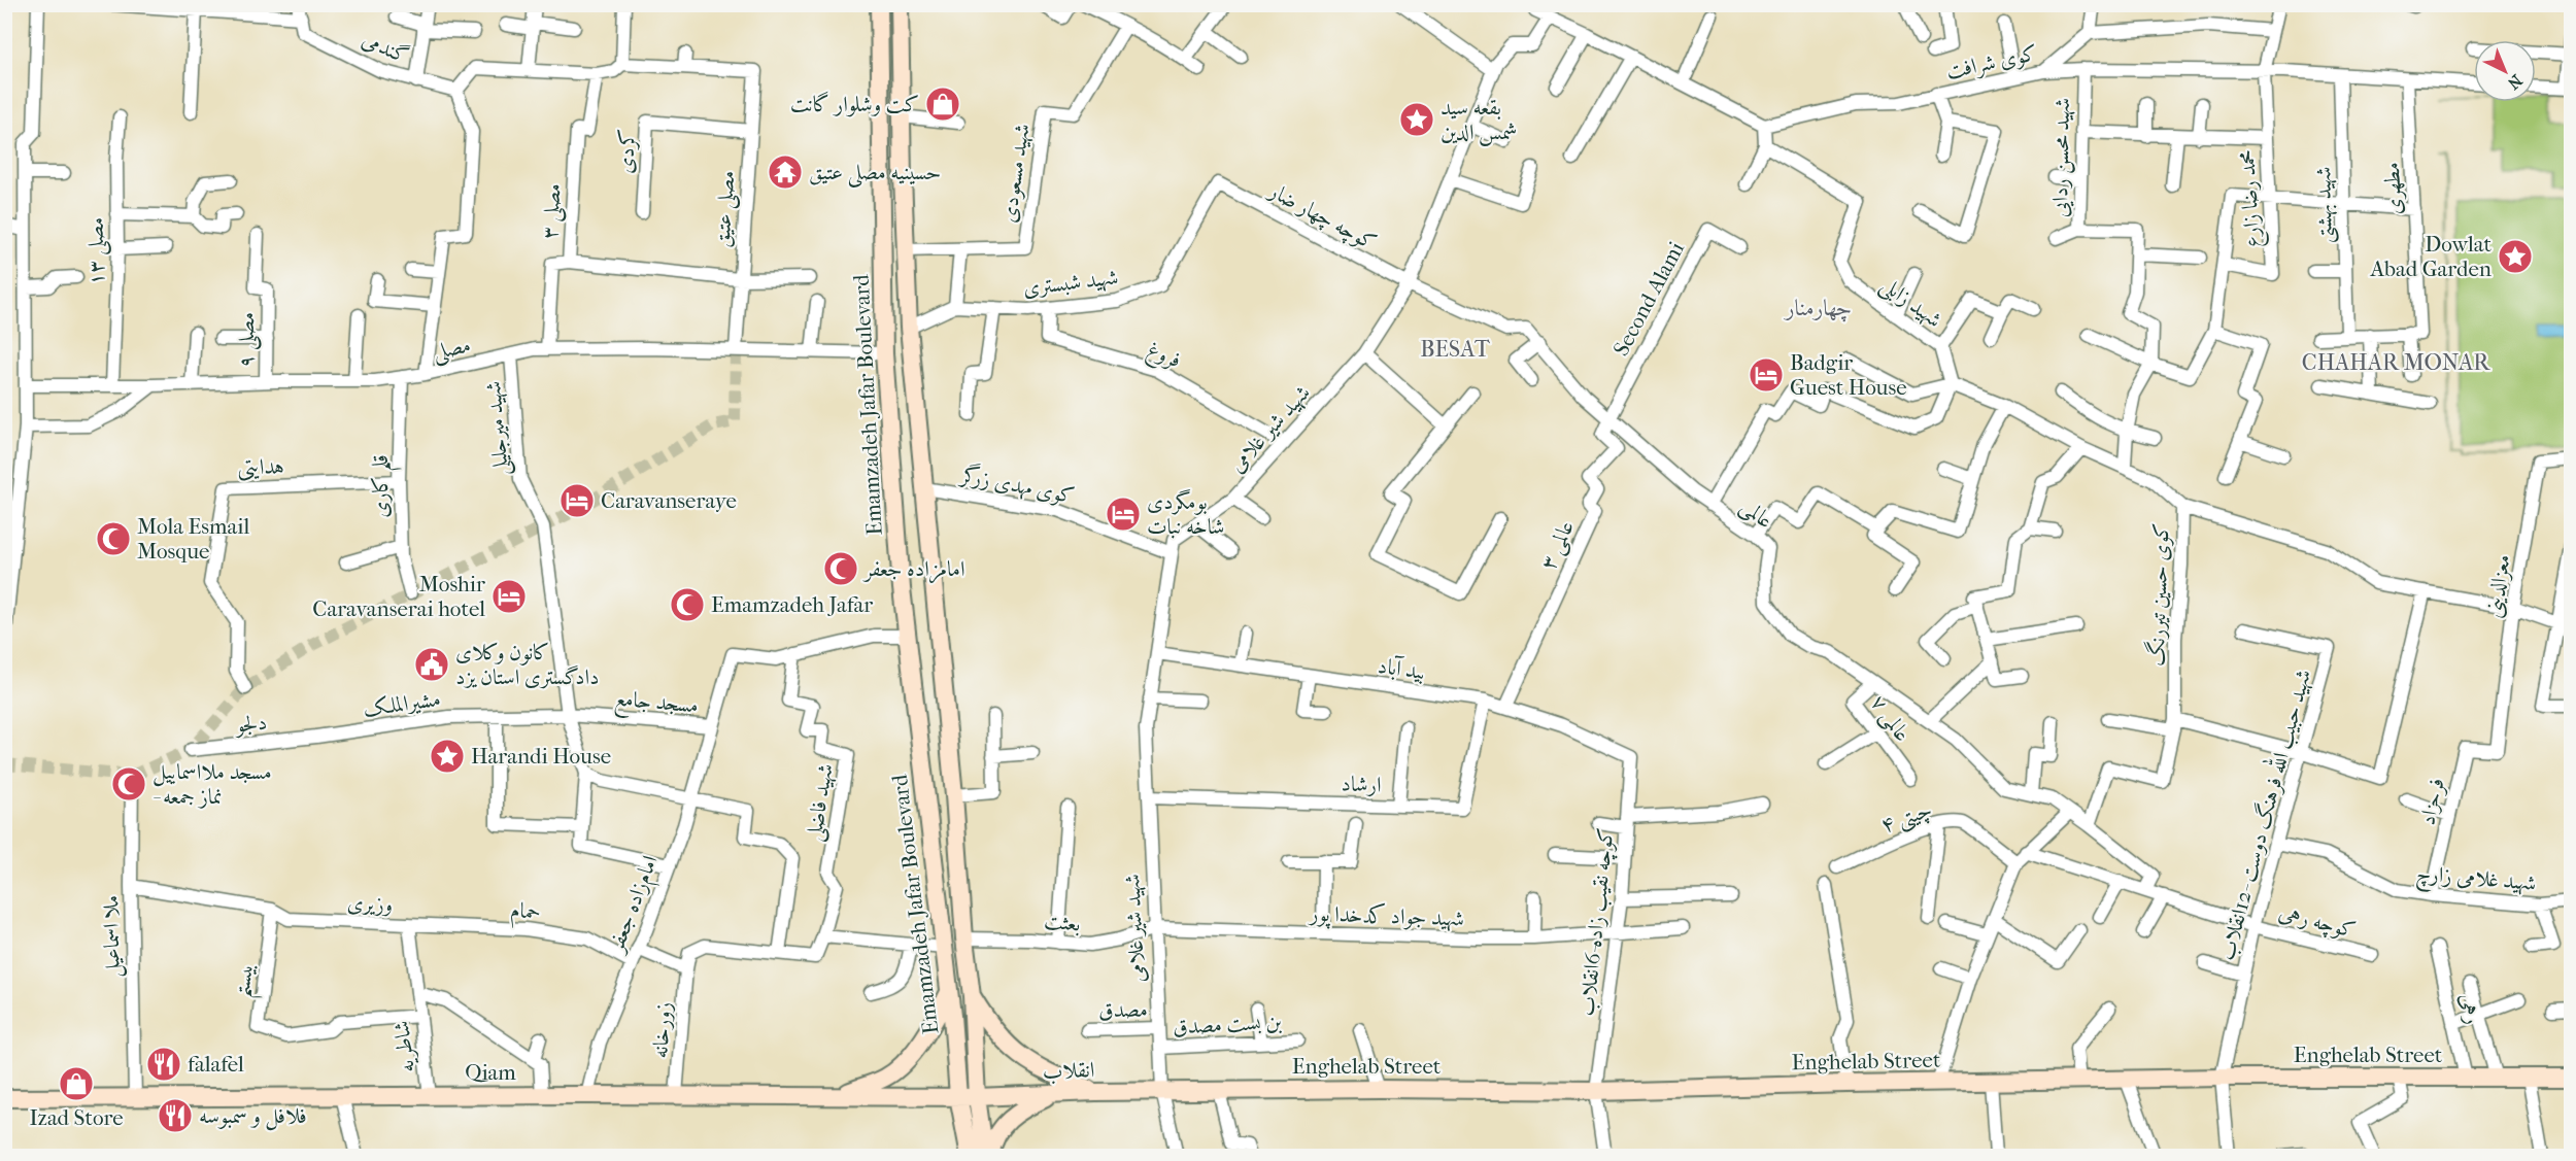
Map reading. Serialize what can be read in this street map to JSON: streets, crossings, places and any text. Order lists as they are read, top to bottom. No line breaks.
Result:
{"streets":{"main road":["Emamzadeh Jafar Boulevard","Enghelab Street","انقلاب","Qiam"],"street":["گندمی","کوی شرافت","کردی","شهید محسن ردایی","شهید مسعودی","مطهری","محمد رضا زارع","شهید بهشتی","مصلی عتیق","مصلی ۳","کوچه چهار ضار","مصلی ۱۳","شهید شبستری","Second Alami","شهید زابلی","مصلی ۹","مصلی","فروغ","شهید میرجلیلی","شهید شیر غلامی","هدایتی","کوی مهدی زرگر","قلم کاری","عالمی","عالمی ۳","معزالدینی","کوی حسین تیررنگ","بید آباد","مسجد جامع","مشیرالملک","عالمی ۷","دلجو","ارشاد","فرحزاد","شهید فاضلی","شهید حبیب الله فرهنگ دوست -12انقلاب","چیتی ۴","شهید غلامی زارچ","وزیری","امام‌زاده جعفر","حمام","شهید جواد کدخدا پور","کوچه رهی","بعثت","کوچه نقیب زاده-6انقلاب","ملا اسماعیل","بیستم","رهی","مصدق","بن بست مصدق","زورخانه","شاطریه"]},"crossings":[["کوی شرافت","شهید محسن ردایی"],["کوی شرافت","مطهری"],["کوی شرافت","محمد رضا زارع"],["کوی شرافت","شهید بهشتی"],["کردی","مصلی عتیق"],["شهید مسعودی","Emamzadeh Jafar Boulevard"],["مصلی عتیق","مصلی"],["مصلی ۳","مصلی"],["کوچه چهار ضار","شهید شبستری"],["کوچه چهار ضار","شهید شیر غلامی"],["کوچه چهار ضار","عالمی"],["مصلی ۱۳","مصلی"],["شهید شبستری","فروغ"],["شهید شبستری","Emamzadeh Jafar Boulevard"],["Second Alami","عالمی"],["Second Alami","عالمی ۳"],["مصلی ۹","مصلی"],["مصلی","Emamzadeh Jafar Boulevard"],["مصلی","شهید میرجلیلی"],["مصلی","قلم کاری"],["فروغ","شهید شیر غلامی"],["Emamzadeh Jafar Boulevard","کوی مهدی زرگر"],["Emamzadeh Jafar Boulevard","مسجد جامع"],["Emamzadeh Jafar Boulevard","بعثت"],["Emamzadeh Jafar Boulevard","انقلاب"],["Emamzadeh Jafar Boulevard","Qiam"],["شهید میرجلیلی","مسجد جامع"],["شهید میرجلیلی","مشیرالملک"],["شهید شیر غلامی","کوی مهدی زرگر"],["شهید شیر غلامی","عالمی"],["شهید شیر غلامی","بید آباد"],["شهید شیر غلامی","ارشاد"],["شهید شیر غلامی","شهید جواد کدخدا پور"],["شهید شیر غلامی","بعثت"],["شهید شیر غلامی","مصدق"],["شهید شیر غلامی","بن بست مصدق"],["شهید شیر غلامی","Enghelab Street"],["شهید شیر غلامی","انقلاب"],["هدایتی","قلم کاری"],["عالمی","عالمی ۳"],["عالمی","عالمی ۷"],["عالمی ۳","بید آباد"],["معزالدینی","کوی حسین تیررنگ"],["معزالدینی","فرحزاد"],["بید آباد","ارشاد"],["بید آباد","کوچه نقیب زاده-6انقلاب"],["مسجد جامع","مشیرالملک"],["مسجد جامع","شهید فاضلی"],["مسجد جامع","امام‌زاده جعفر"],["مشیرالملک","دلجو"],["فرحزاد","شهید غلامی زارچ"],["شهید حبیب الله فرهنگ دوست -12انقلاب","شهید غلامی زارچ"],["شهید حبیب الله فرهنگ دوست -12انقلاب","کوچه رهی"],["شهید حبیب الله فرهنگ دوست -12انقلاب","Enghelab Street"],["وزیری","حمام"],["وزیری","ملا اسماعیل"],["وزیری","بیستم"],["وزیری","شاطریه"],["امام‌زاده جعفر","حمام"],["امام‌زاده جعفر","Qiam"],["شهید جواد کدخدا پور","بعثت"],["شهید جواد کدخدا پور","کوچه نقیب زاده-6انقلاب"],["کوچه نقیب زاده-6انقلاب","Enghelab Street"],["ملا اسماعیل","Qiam"],["بیستم","شاطریه"],["رهی","Enghelab Street"],["زورخانه","Qiam"],["شاطریه","Qiam"],["Enghelab Street","انقلاب"],["انقلاب","Qiam"]],"districts":["چهارمنار","BESAT","CHAHAR MONAR"],"places":{"shop":["کت وشلوار گانت","Izad Store"],"place":["بقعه سید شمس الدین","Dowlat Abad Garden","Harandi House"],"temple":["حسینیه مصلی عتیق"],"hotel":["Badgir Guest House","Caravanseraye","بومگردی شاخه نبات","Moshir Caravanserai hotel"],"mosque":["Mola Esmail Mosque","امامزاده جعفر","Emamzadeh Jafar","مسجد ملااسماییل - نماز جمعه"],"public building":["کانون وکلای دادگستری استان یزد"],"restaurant":["falafel","فلافل و سمبوسه"]},"north":"bottom right"}
